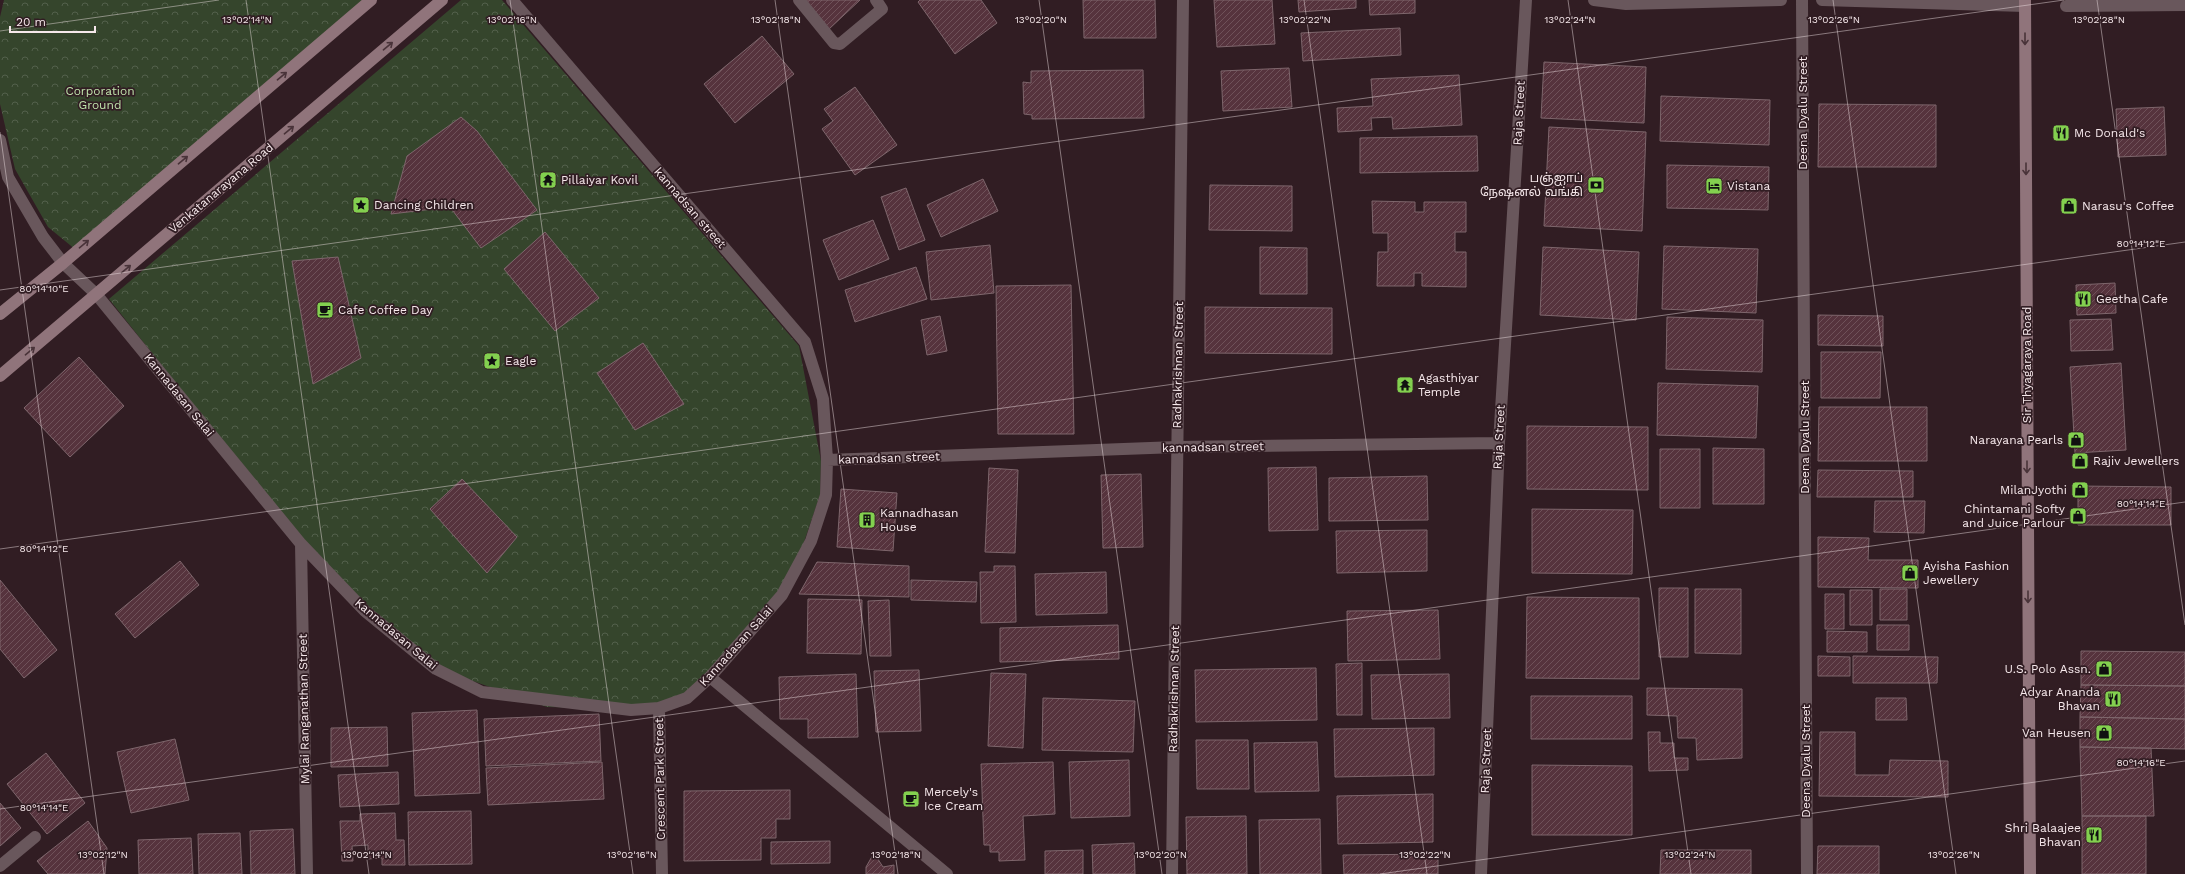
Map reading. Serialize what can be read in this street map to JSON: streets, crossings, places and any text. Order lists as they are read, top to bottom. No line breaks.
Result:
{"streets":{"main road":["Venkatanarayana Road","Sir Thyagaraya Road"],"street":["Raja Street","Deena Dyalu Street","kannadsan street","Radhakrishnan Street","Kannadasan Salai","Mylai Ranganathan Street","Crescent Park Street"]},"crossings":[["Raja Street","kannadsan street"],["Venkatanarayana Road","Kannadasan Salai"],["kannadsan street","Radhakrishnan Street"],["kannadsan street","Kannadasan Salai"],["Kannadasan Salai","Mylai Ranganathan Street"],["Kannadasan Salai","Crescent Park Street"]],"one_way":["Sir Thyagaraya Road"],"parks":["Corporation Ground"],"places":{"restaurant":["Mc Donald's","Geetha Cafe","Adyar Ananda Bhavan","Shri Balaajee Bhavan"],"temple":["Pillaiyar Kovil","Agasthiyar Temple"],"bank":["பஞ்ஐாப் நேஷனல் வங்கி"],"hotel":["Vistana"],"place":["Dancing Children","Eagle"],"shop":["Narasu's Coffee","Narayana Pearls","Rajiv Jewellers","MilanJyothi","Chintamani Softy and Juice Parlour","Ayisha Fashion Jewellery","U.S. Polo Assn.","Van Heusen"],"cafe":["Cafe Coffee Day","Mercely's Ice Cream"],"building":["Kannadhasan House"]},"scale_bar":"20 m","coordinates":["13°02'14\"N","13°02'16\"N","13°02'18\"N","13°02'20\"N","13°02'22\"N","13°02'24\"N","13°02'26\"N","13°02'28\"N","80°14'12\"E","80°14'10\"E","80°14'14\"E","80°14'16\"E","13°02'12\"N"]}
